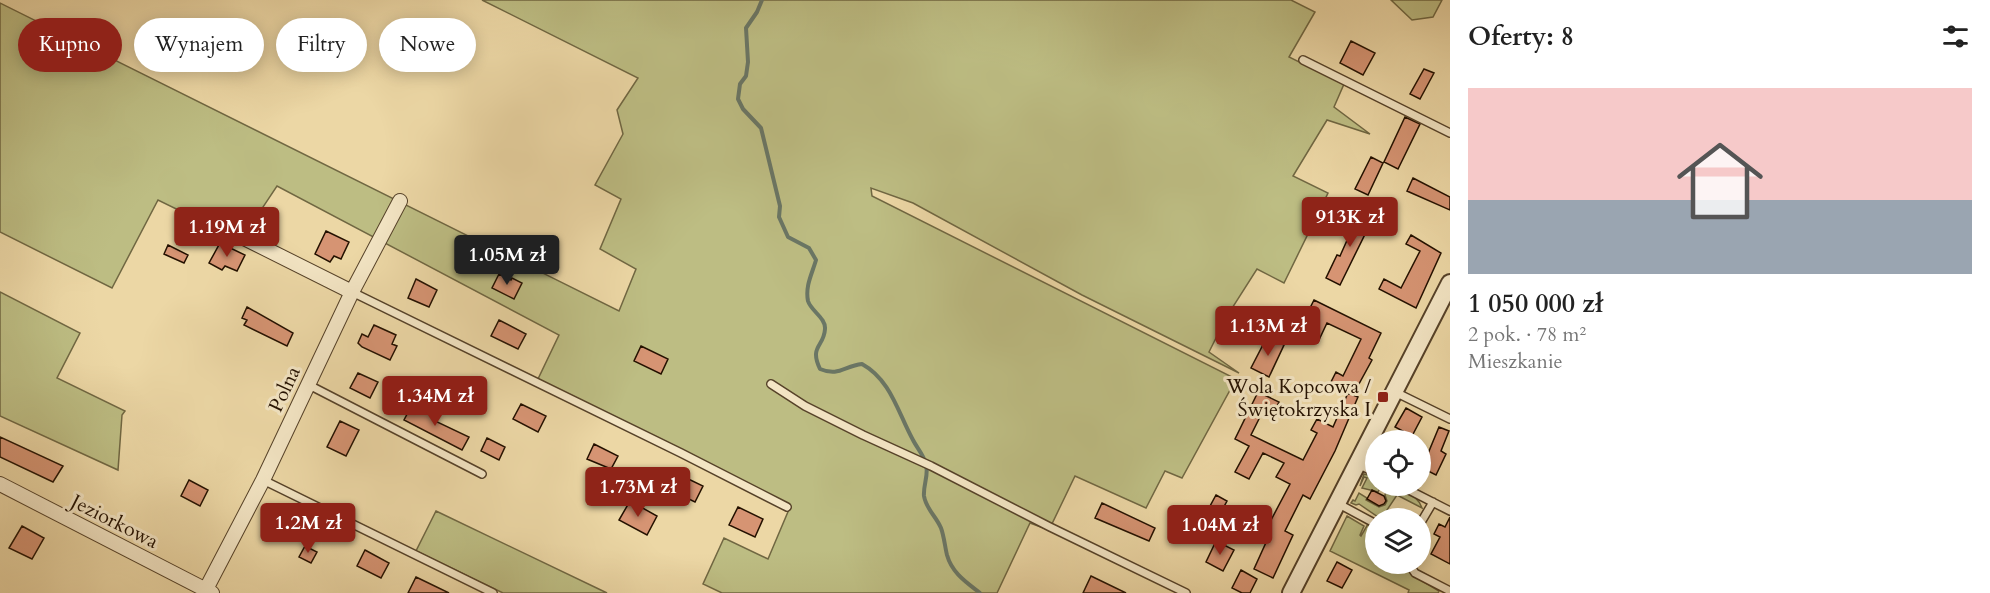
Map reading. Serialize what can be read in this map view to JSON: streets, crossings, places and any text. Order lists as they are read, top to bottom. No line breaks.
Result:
{"streets":{"street":["Polna","Jeziorkowa"]},"crossings":[["Polna","Jeziorkowa"]],"places":{"transit":["Wola Kopcowa / Świętokrzyska I"]},"page":{"heading":"Oferty: 8","chip":["Kupno","Wynajem","Filtry","Nowe"],"list":[{"name":"1 050 000 zł","note":"2 pok. · 78 m² · Mieszkanie"}],"price":["913K zł","1.19M zł","1.05M zł","1.13M zł","1.34M zł","1.73M zł","1.2M zł","1.04M zł"]}}
